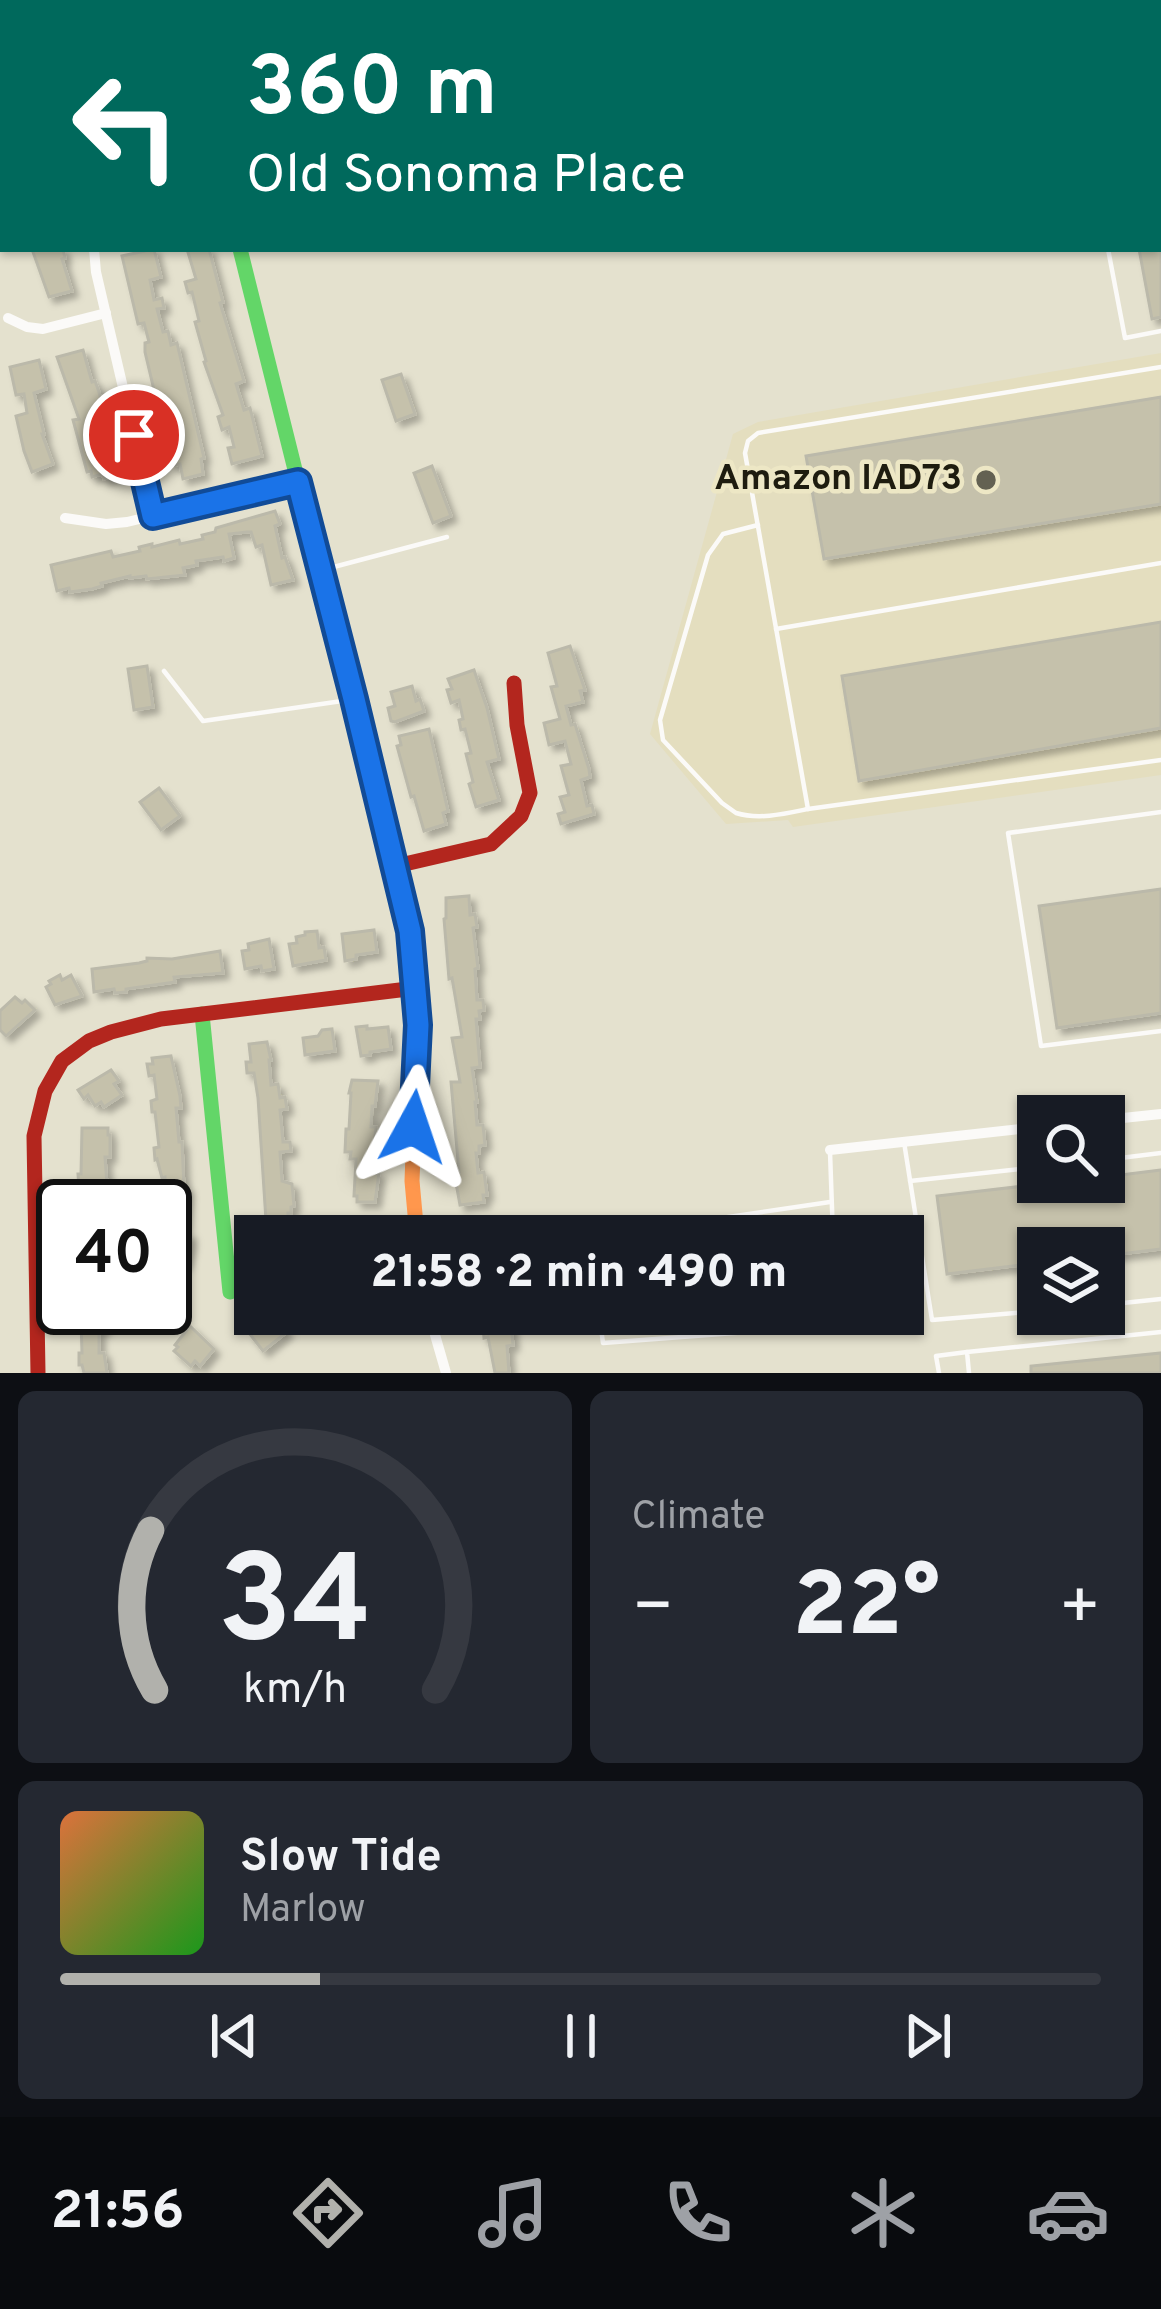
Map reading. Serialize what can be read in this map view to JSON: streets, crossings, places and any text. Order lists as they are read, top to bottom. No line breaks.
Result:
{"places":["Amazon IAD73"],"page":{"turn":["360 m","Old Sonoma Place"],"limit":"40","trip":"21:58 · 2 min · 490 m","tile":"Climate","heat":["−","22°","+"],"song":["Slow Tide","Marlow"],"tabs":"21:56","gauge":["34","km/h"]}}
